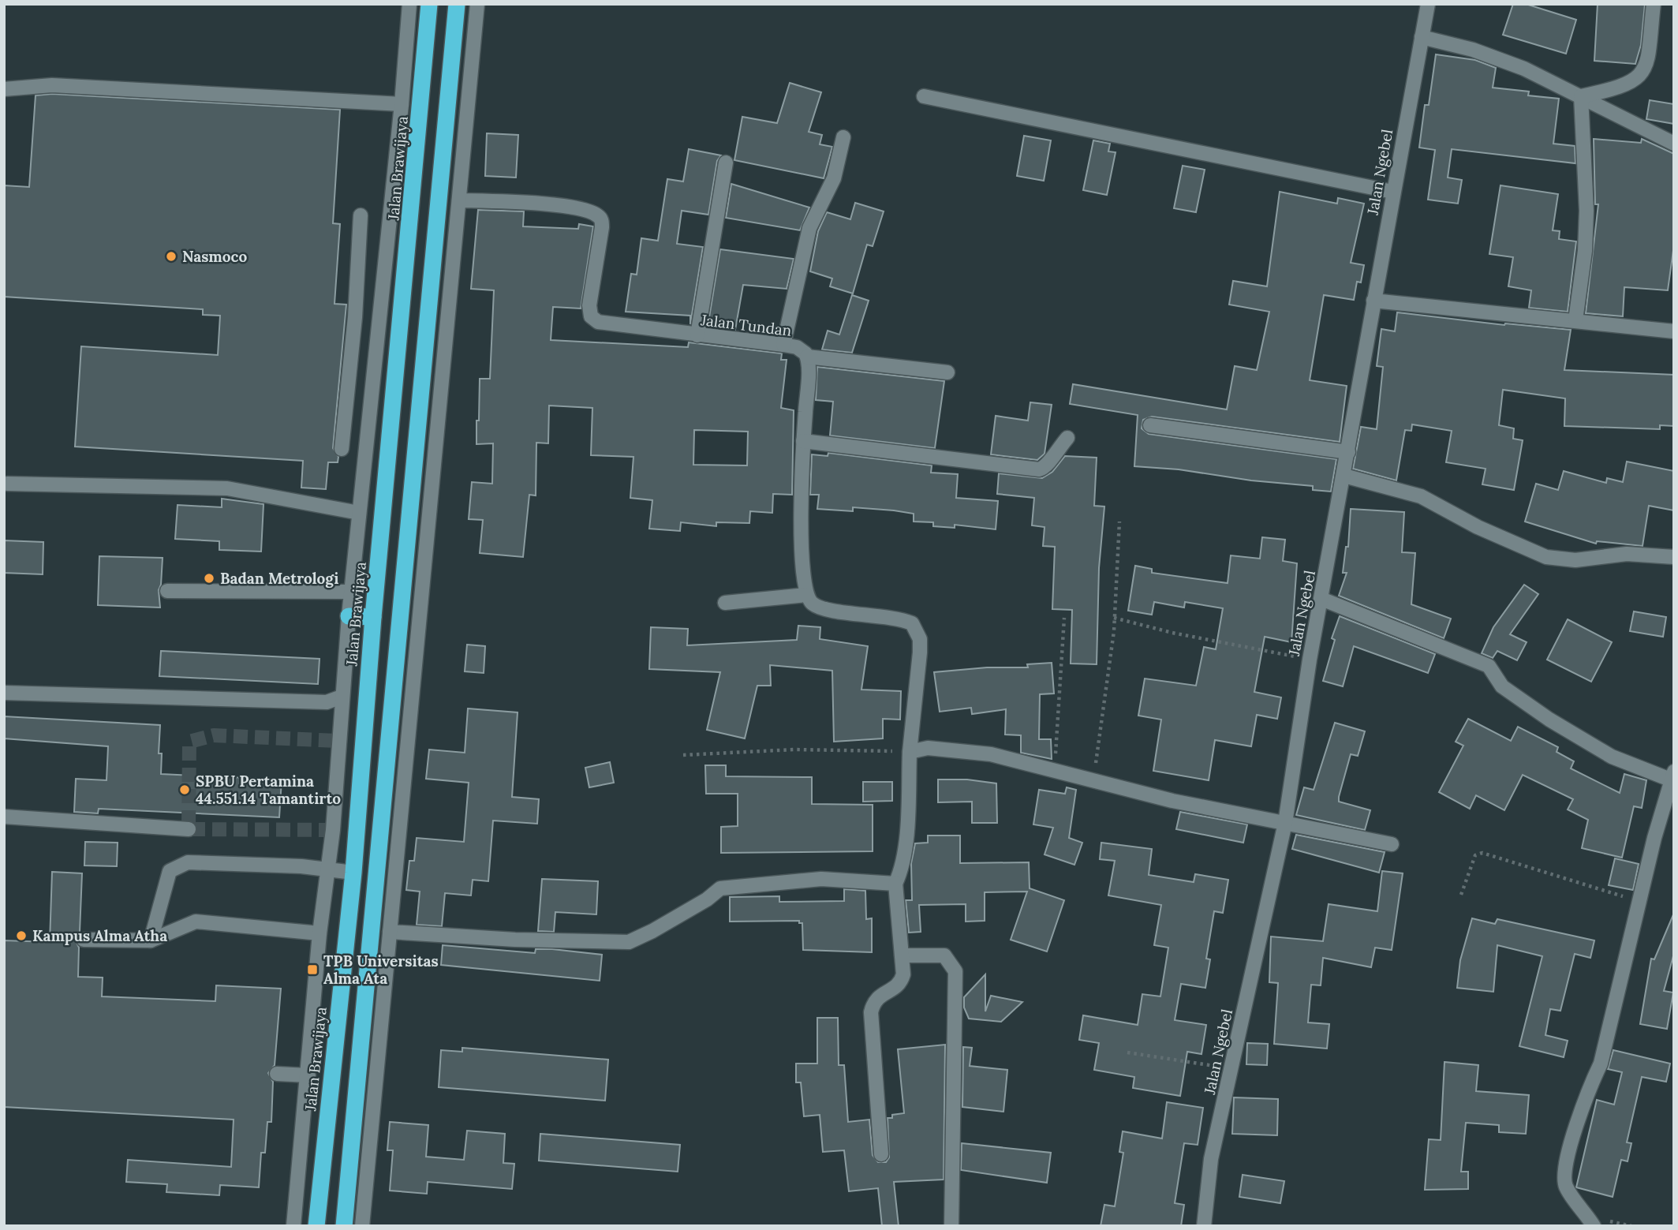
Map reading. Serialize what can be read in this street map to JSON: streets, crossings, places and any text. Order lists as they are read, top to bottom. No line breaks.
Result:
{"streets":{"highway":["Jalan Brawijaya"],"street":["Jalan Ngebel","Jalan Tundan"]},"places":{"other":["Nasmoco","Badan Metrologi","SPBU Pertamina 44.551.14 Tamantirto","Kampus Alma Atha"],"transit":["TPB Universitas Alma Ata"]}}
